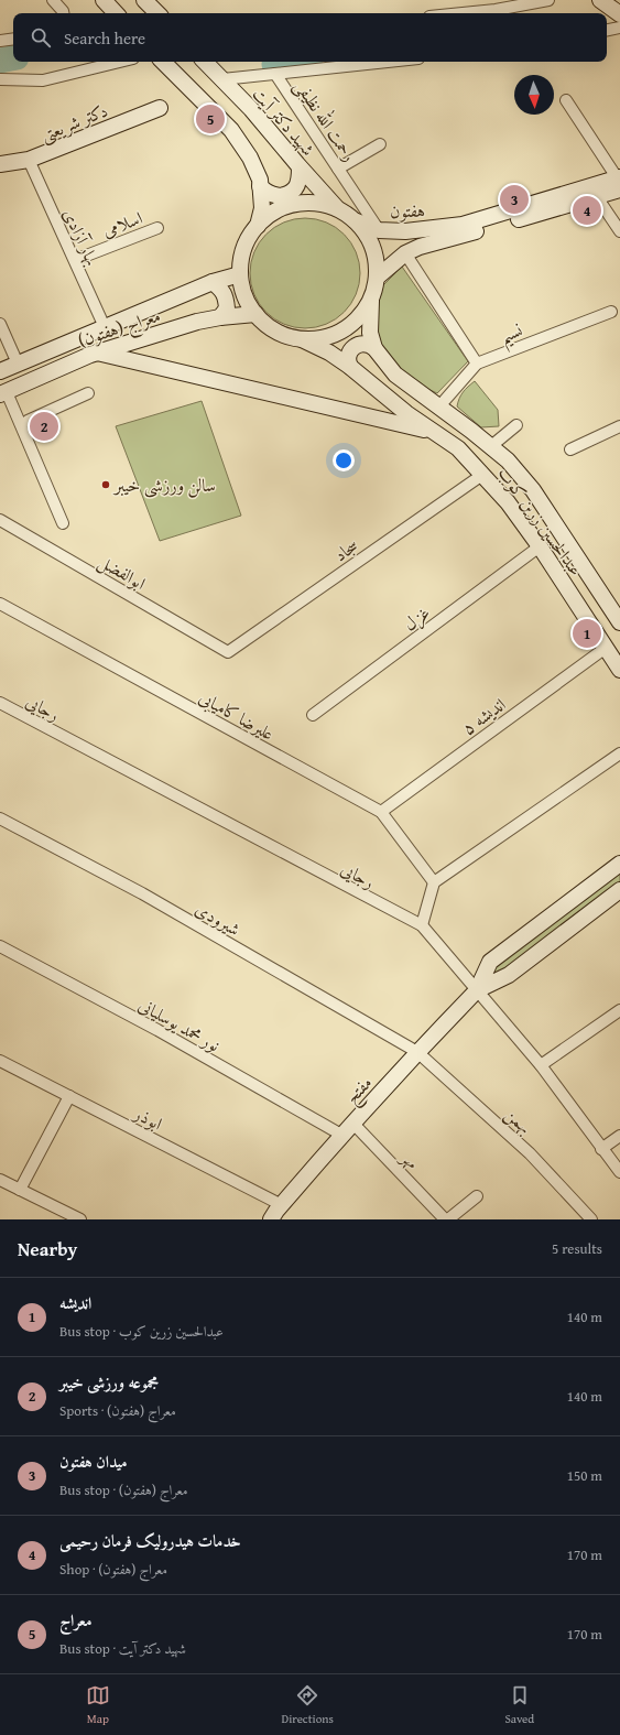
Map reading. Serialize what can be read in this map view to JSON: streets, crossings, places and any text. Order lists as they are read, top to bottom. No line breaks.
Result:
{"streets":{"main road":["شهید دکتر آیت","دکتر شریعتی","هفتون","معراج (هفتون)","عبدالحسین زرین کوب","مفتح"],"street":["رحمت الله نظیفی","اسلامی","بهار آزادی","نسیم","سجاد","ابوالفضل","غزل","رجایی","علیرضا کامیابی","اندیشه ۵","شیرودی","نور محمد یوسلیانی","ابوذر","بهمن","مهر"]},"crossings":[["رحمت الله نظیفی","شهید دکتر آیت"],["رحمت الله نظیفی","هفتون"],["شهید دکتر آیت","هفتون"],["شهید دکتر آیت","معراج (هفتون)"],["شهید دکتر آیت","عبدالحسین زرین کوب"],["دکتر شریعتی","بهار آزادی"],["هفتون","معراج (هفتون)"],["هفتون","عبدالحسین زرین کوب"],["اسلامی","بهار آزادی"],["بهار آزادی","معراج (هفتون)"],["معراج (هفتون)","عبدالحسین زرین کوب"],["نسیم","عبدالحسین زرین کوب"],["عبدالحسین زرین کوب","سجاد"],["عبدالحسین زرین کوب","غزل"],["عبدالحسین زرین کوب","اندیشه ۵"],["سجاد","ابوالفضل"],["رجایی","مفتح"],["علیرضا کامیابی","اندیشه ۵"],["شیرودی","مفتح"],["شیرودی","بهمن"],["نور محمد یوسلیانی","مفتح"],["مفتح","ابوذر"],["مفتح","بهمن"],["مفتح","مهر"]],"places":["سالن ورزشی خیبر"],"north":"bottom","page":{"search":"Search here","pins":["5","3","4","2","1"],"heading":["Nearby","5 results"],"list":[{"mark":"1","name":"اندیشه","note":"Bus stop · عبدالحسین زرین کوب","value":"140 m"},{"mark":"2","name":"مجموعه ورزشی خیبر","note":"Sports · معراج (هفتون)","value":"140 m"},{"mark":"3","name":"میدان هفتون","note":"Bus stop · معراج (هفتون)","value":"150 m"},{"mark":"4","name":"خدمات هیدرولیک فرمان رحیمی","note":"Shop · معراج (هفتون)","value":"170 m"},{"mark":"5","name":"معراج","note":"Bus stop · شهید دکتر آیت","value":"170 m"}],"nav":["Map","Directions","Saved"]}}
